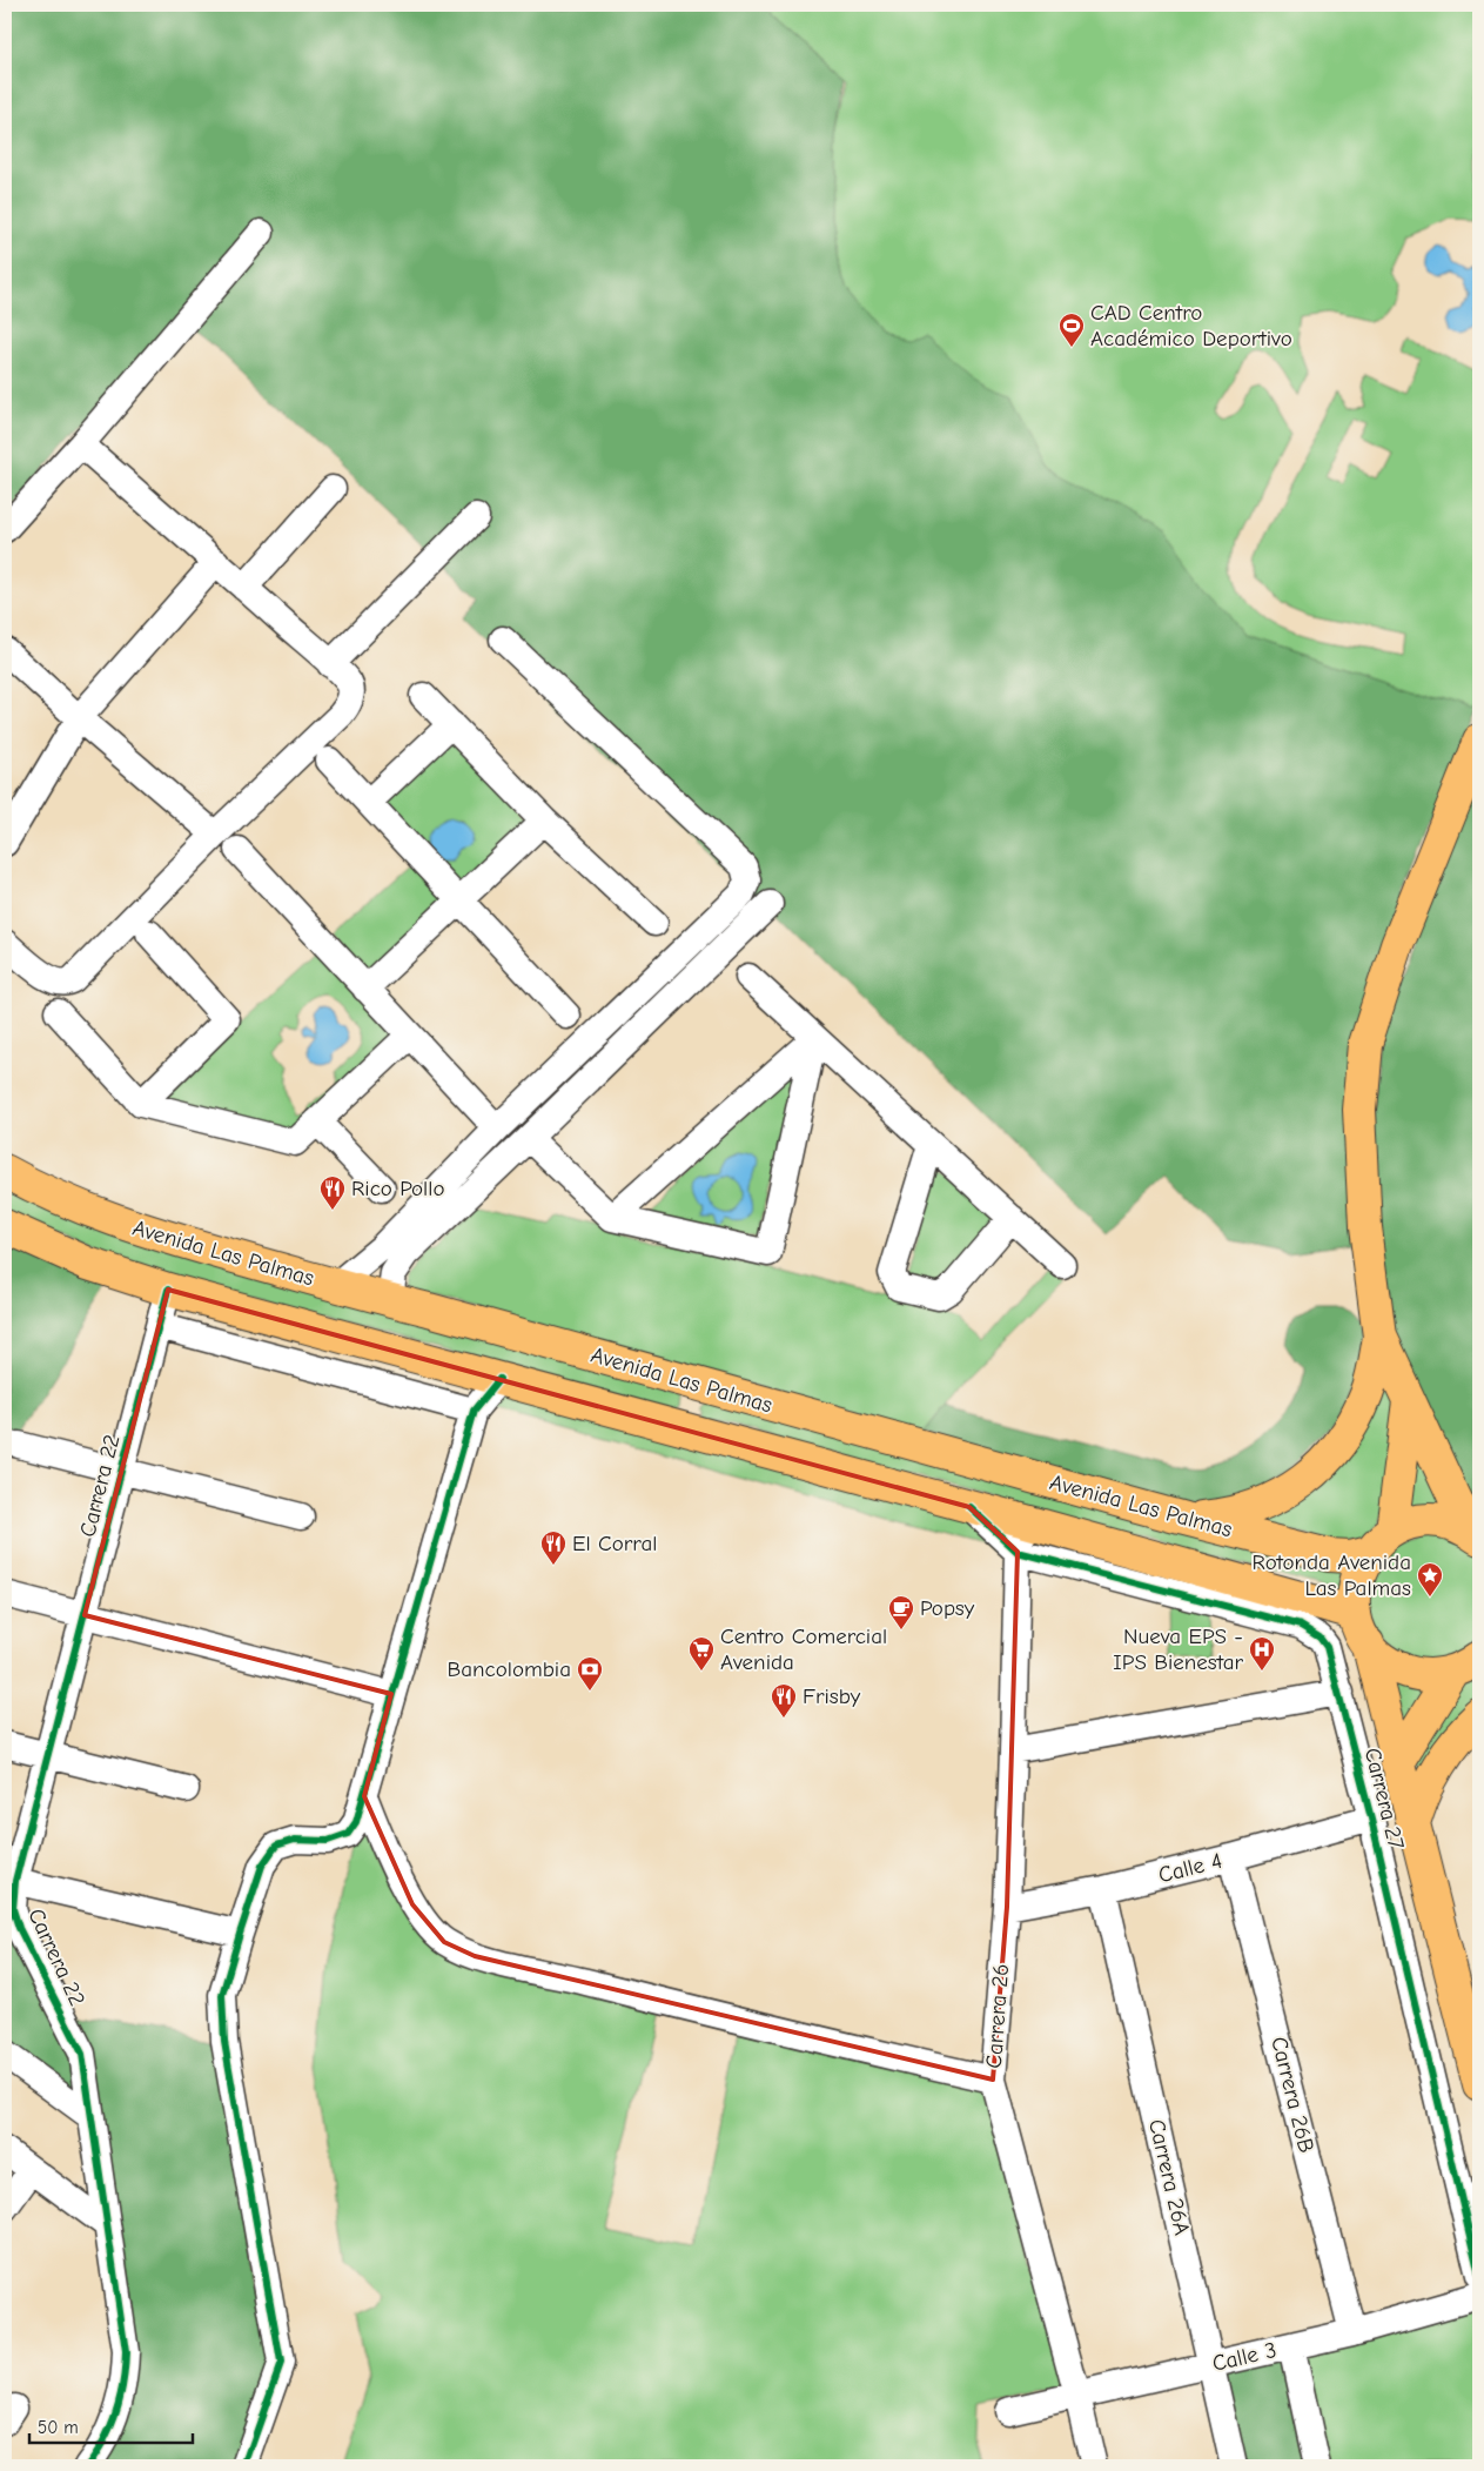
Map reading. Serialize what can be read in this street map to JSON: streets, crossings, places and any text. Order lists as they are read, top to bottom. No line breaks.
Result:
{"streets":{"main road":["Avenida Las Palmas"],"street":["Carrera 22","Carrera 27","Calle 4","Carrera 26","Carrera 26B","Carrera 26A","Calle 3"]},"crossings":[["Avenida Las Palmas","Carrera 22"],["Avenida Las Palmas","Carrera 26"],["Carrera 27","Calle 4"],["Carrera 27","Carrera 26"],["Calle 4","Carrera 26"],["Calle 4","Carrera 26B"],["Calle 4","Carrera 26A"],["Carrera 26","Calle 3"],["Carrera 26B","Calle 3"],["Carrera 26A","Calle 3"]],"places":{"sports":["CAD Centro Académico Deportivo"],"restaurant":["Rico Pollo","El Corral","Frisby"],"place":["Rotonda Avenida Las Palmas"],"cafe":["Popsy"],"supermarket":["Centro Comercial Avenida"],"hospital":["Nueva EPS - IPS Bienestar"],"bank":["Bancolombia"]},"scale_bar":"50 m"}
